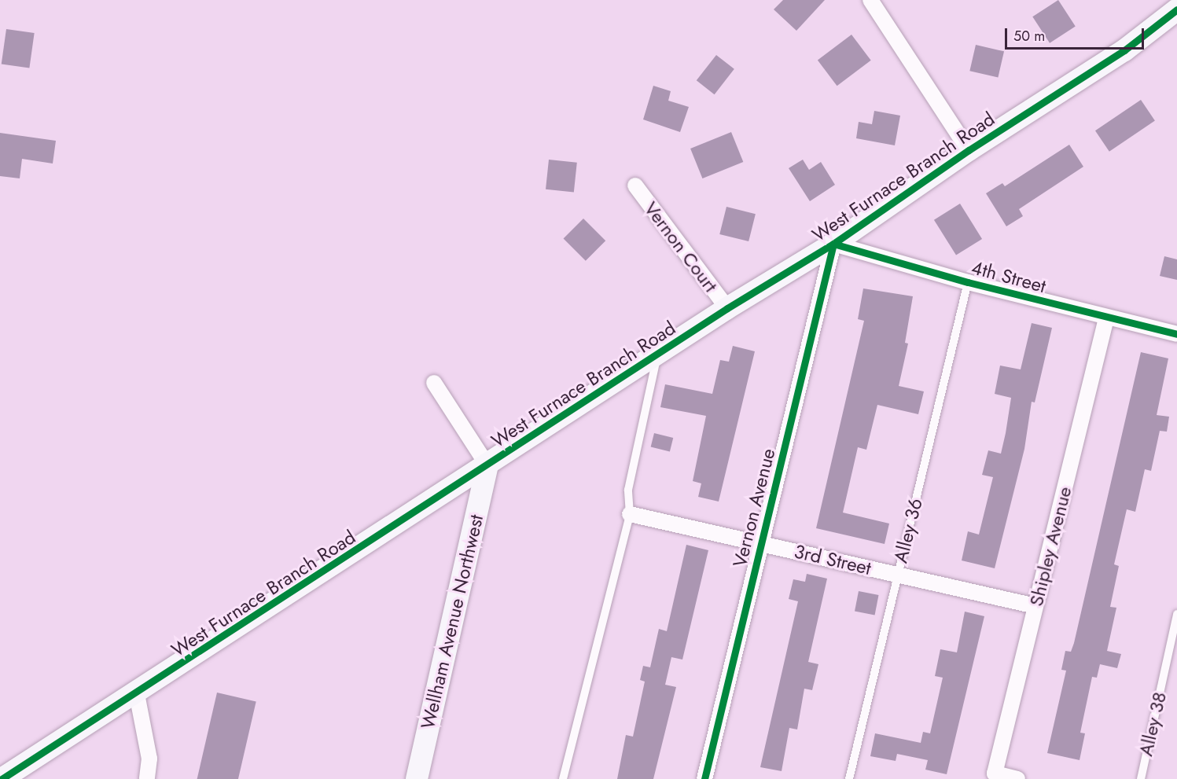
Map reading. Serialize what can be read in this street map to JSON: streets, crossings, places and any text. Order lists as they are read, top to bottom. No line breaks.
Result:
{"streets":{"street":["West Furnace Branch Road","Vernon Court","4th Street","Vernon Avenue","Shipley Avenue","3rd Street","Wellham Avenue Northwest"],"lane":["Alley 36","Alley 38"]},"crossings":[["West Furnace Branch Road","Vernon Court"],["West Furnace Branch Road","4th Street"],["West Furnace Branch Road","Vernon Avenue"],["West Furnace Branch Road","Wellham Avenue Northwest"],["4th Street","Vernon Avenue"],["4th Street","Alley 36"],["4th Street","Shipley Avenue"],["Vernon Avenue","3rd Street"],["Alley 36","3rd Street"],["Shipley Avenue","3rd Street"]],"scale_bar":"50 m"}
